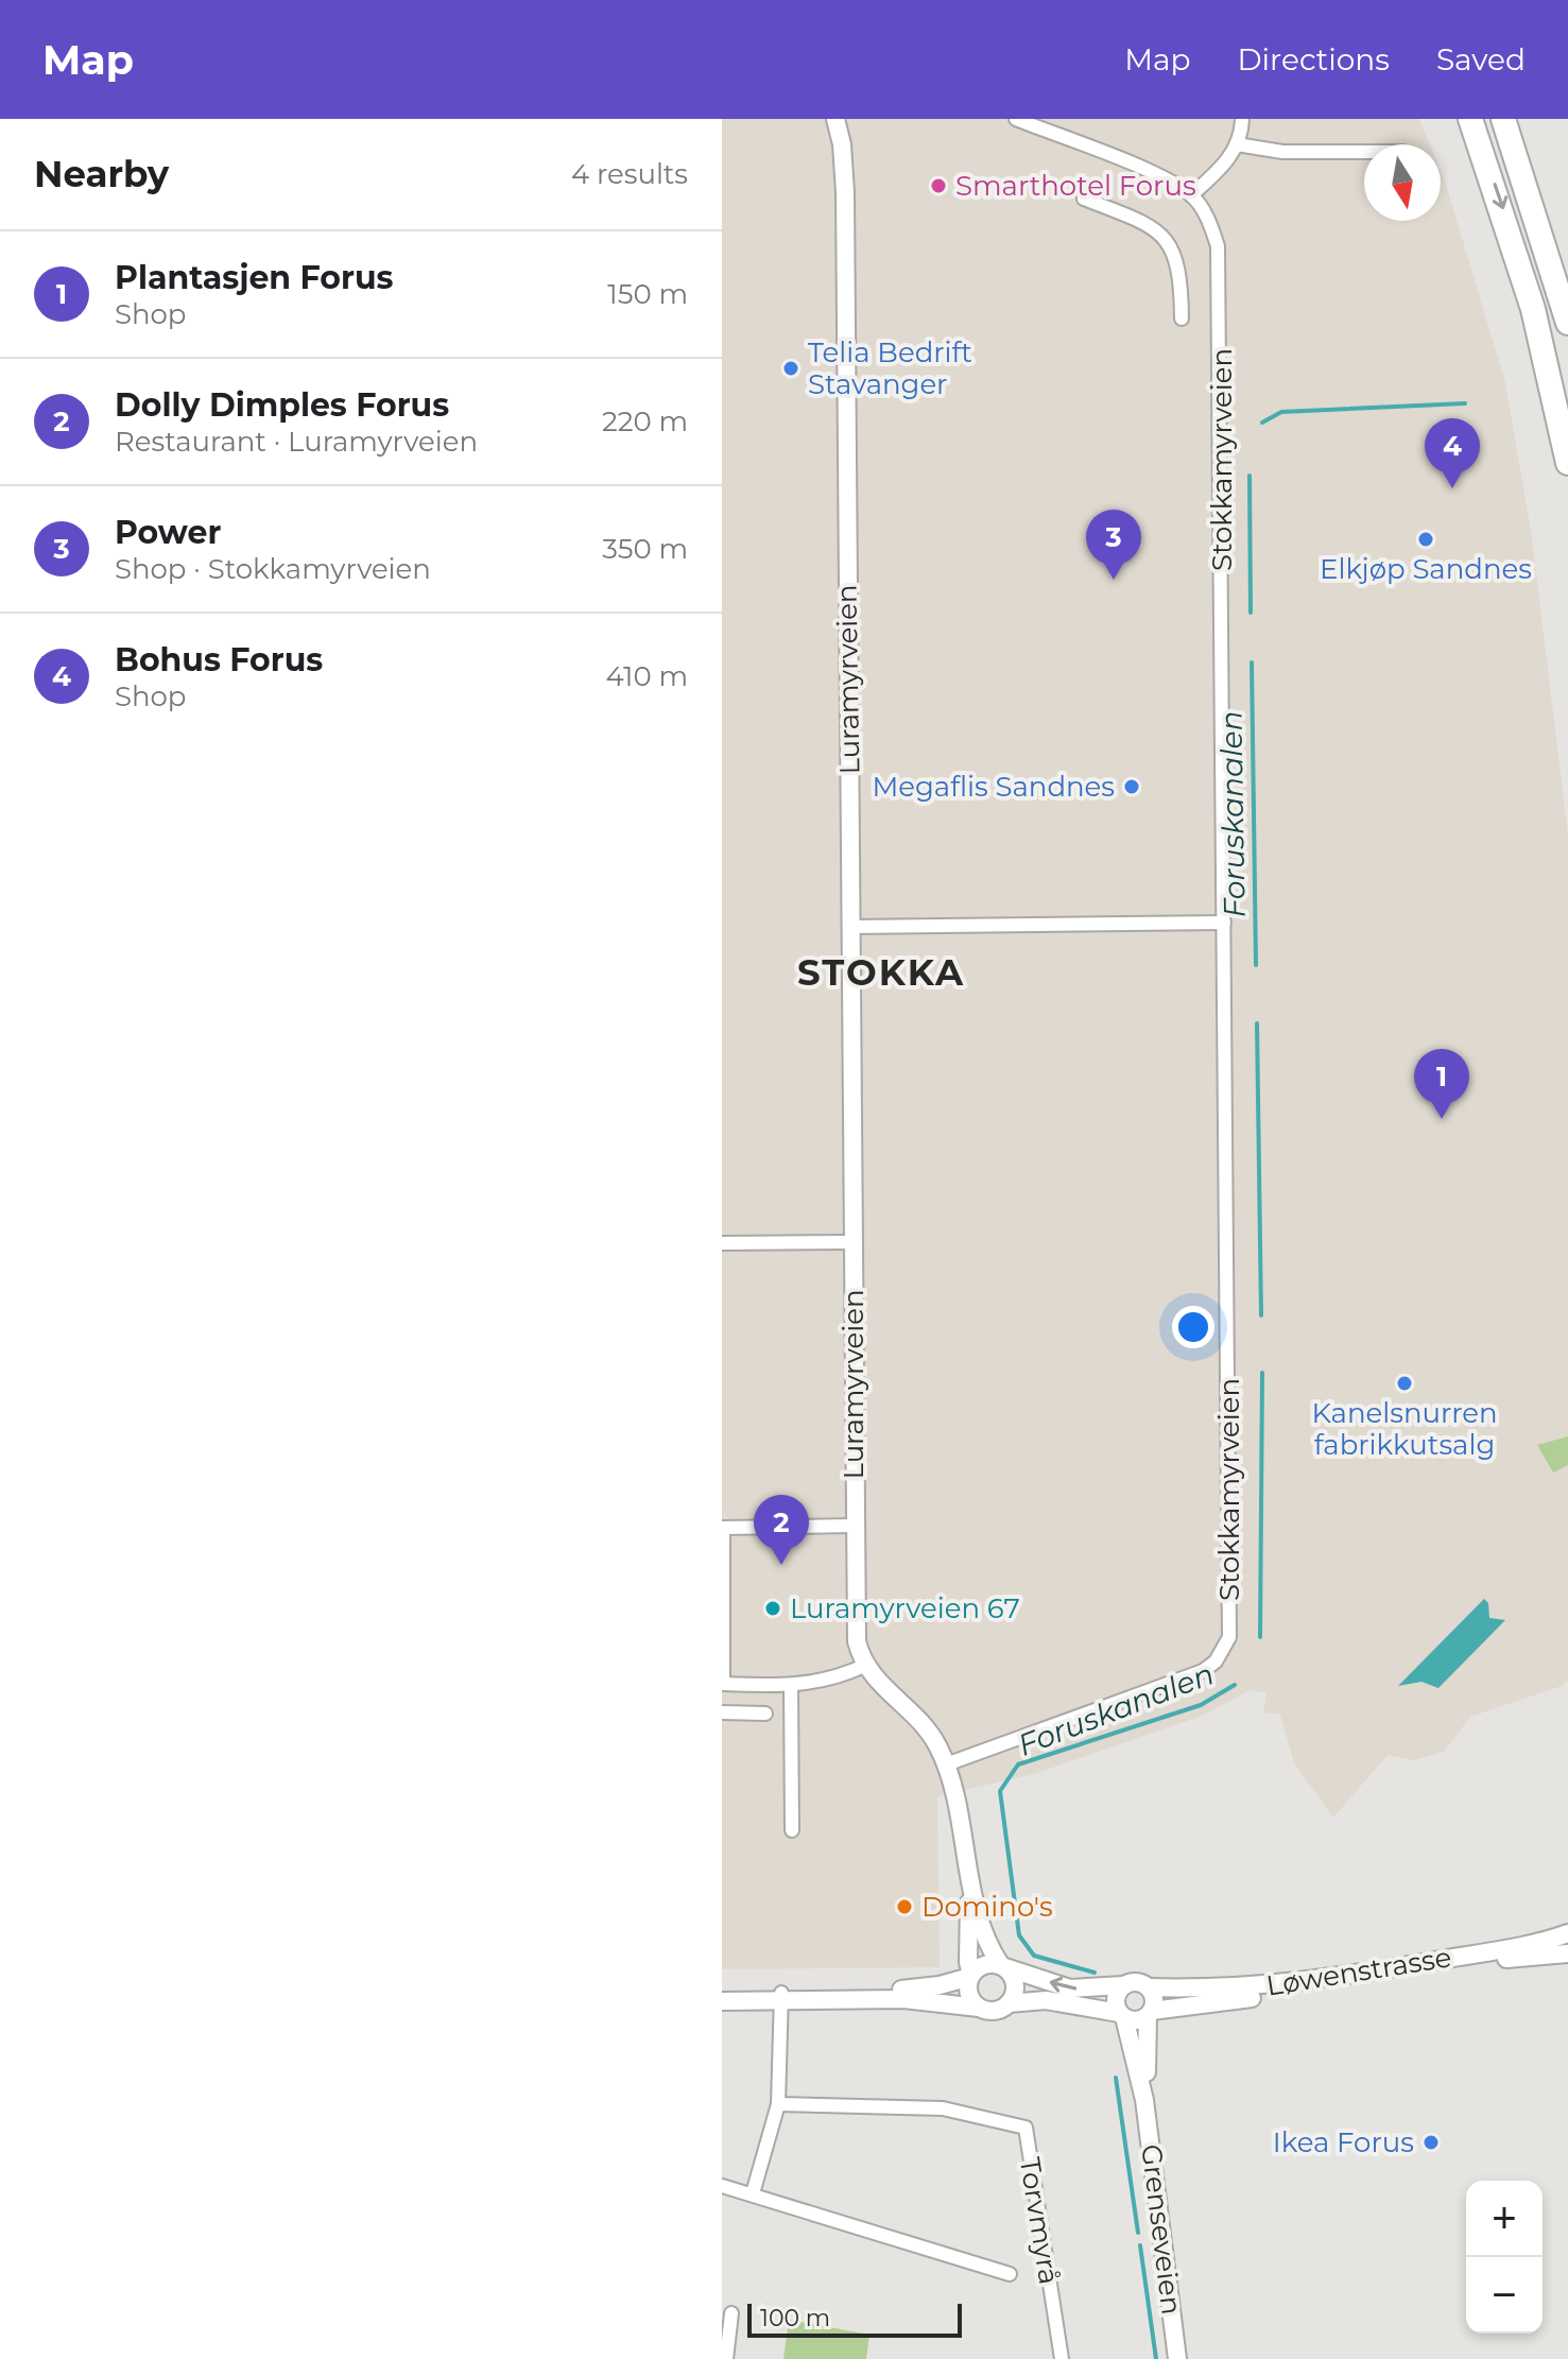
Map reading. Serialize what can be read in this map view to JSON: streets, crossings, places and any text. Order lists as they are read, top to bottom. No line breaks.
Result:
{"streets":{"street":["Stokkamyrveien","Luramyrveien","Løwenstrasse","Torvmyrå","Grenseveien"]},"crossings":[["Løwenstrasse","Grenseveien"]],"districts":["STOKKA"],"water":["Foruskanalen"],"places":["Smarthotel Forus","Telia Bedrift Stavanger","Elkjøp Sandnes","Megaflis Sandnes","Kanelsnurren fabrikkutsalg","Luramyrveien 67","Domino's","Ikea Forus"],"scale_bar":"100 m","north":"bottom","page":{"header":"Map","nav":["Map","Directions","Saved"],"heading":["Nearby","4 results"],"list":[{"mark":"1","name":"Plantasjen Forus","note":"Shop","value":"150 m"},{"mark":"2","name":"Dolly Dimples Forus","note":"Restaurant · Luramyrveien","value":"220 m"},{"mark":"3","name":"Power","note":"Shop · Stokkamyrveien","value":"350 m"},{"mark":"4","name":"Bohus Forus","note":"Shop","value":"410 m"}],"pins":["4","3","1","2"],"map_buttons":["+","−"],"scale":"100 m"}}
